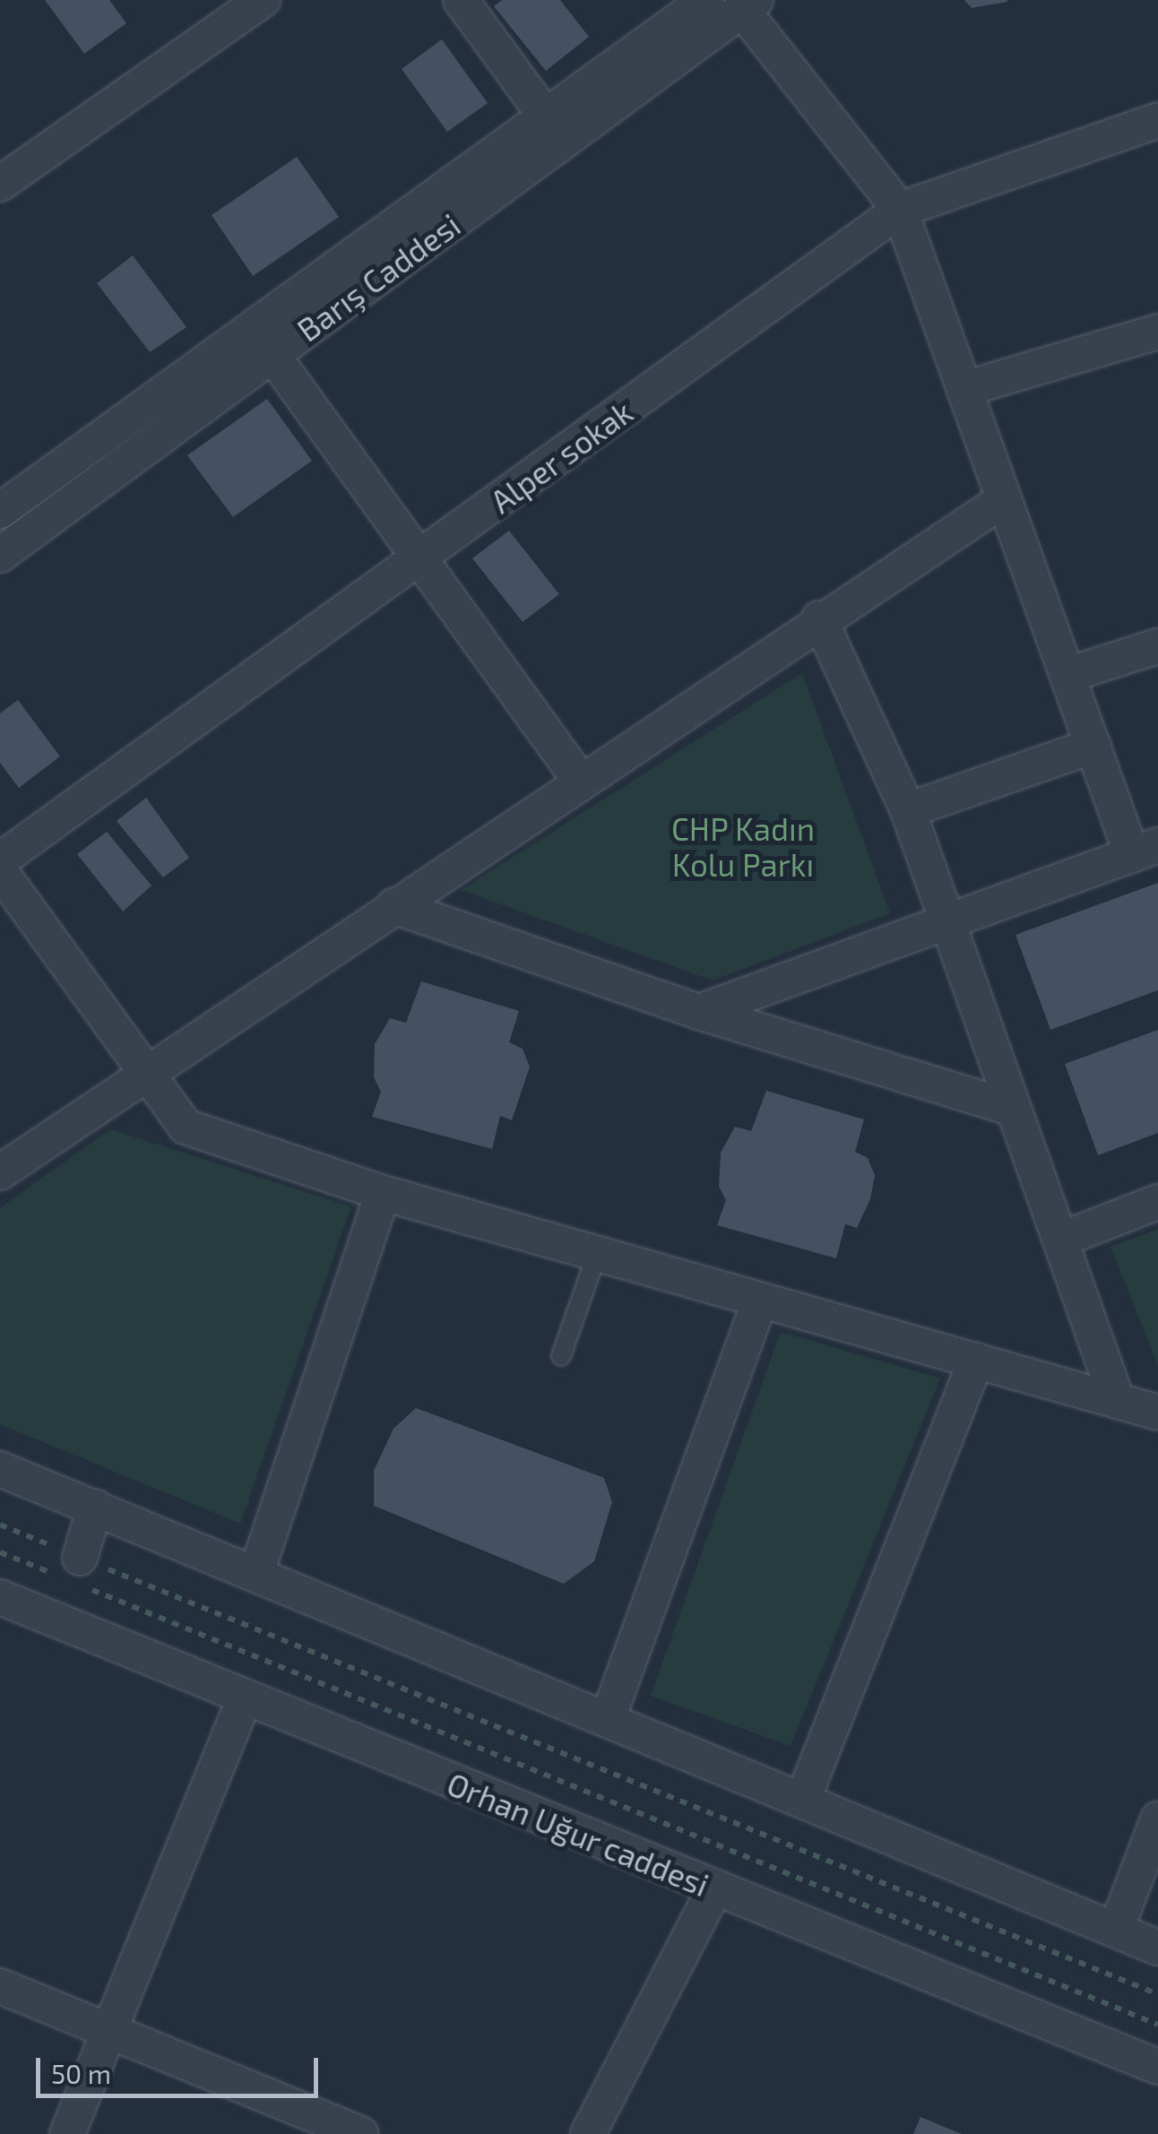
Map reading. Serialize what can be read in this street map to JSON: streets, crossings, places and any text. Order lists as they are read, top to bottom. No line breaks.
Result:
{"streets":{"street":["Barış Caddesi","Alper sokak","Orhan Uğur caddesi"]},"parks":["CHP Kadın Kolu Parkı"],"scale_bar":"50 m"}
